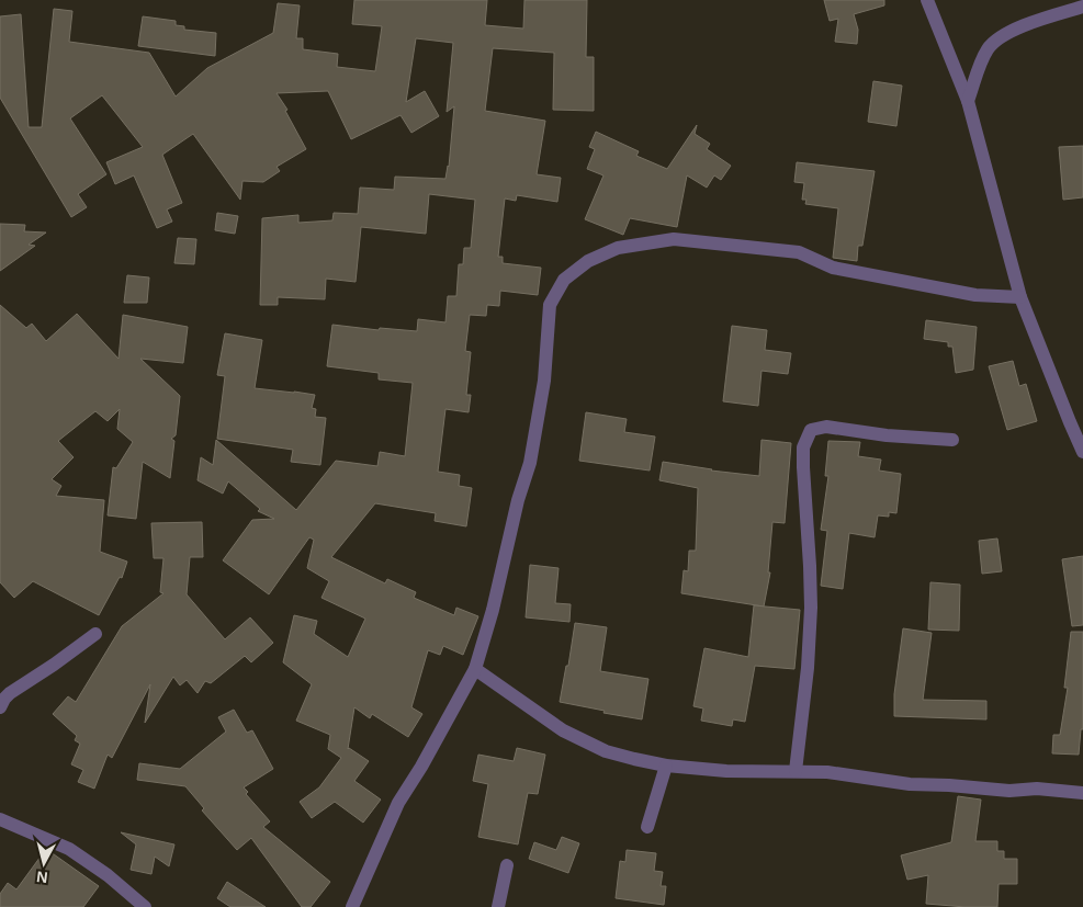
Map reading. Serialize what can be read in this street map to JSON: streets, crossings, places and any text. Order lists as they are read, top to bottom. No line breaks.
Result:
{"north":"bottom"}
